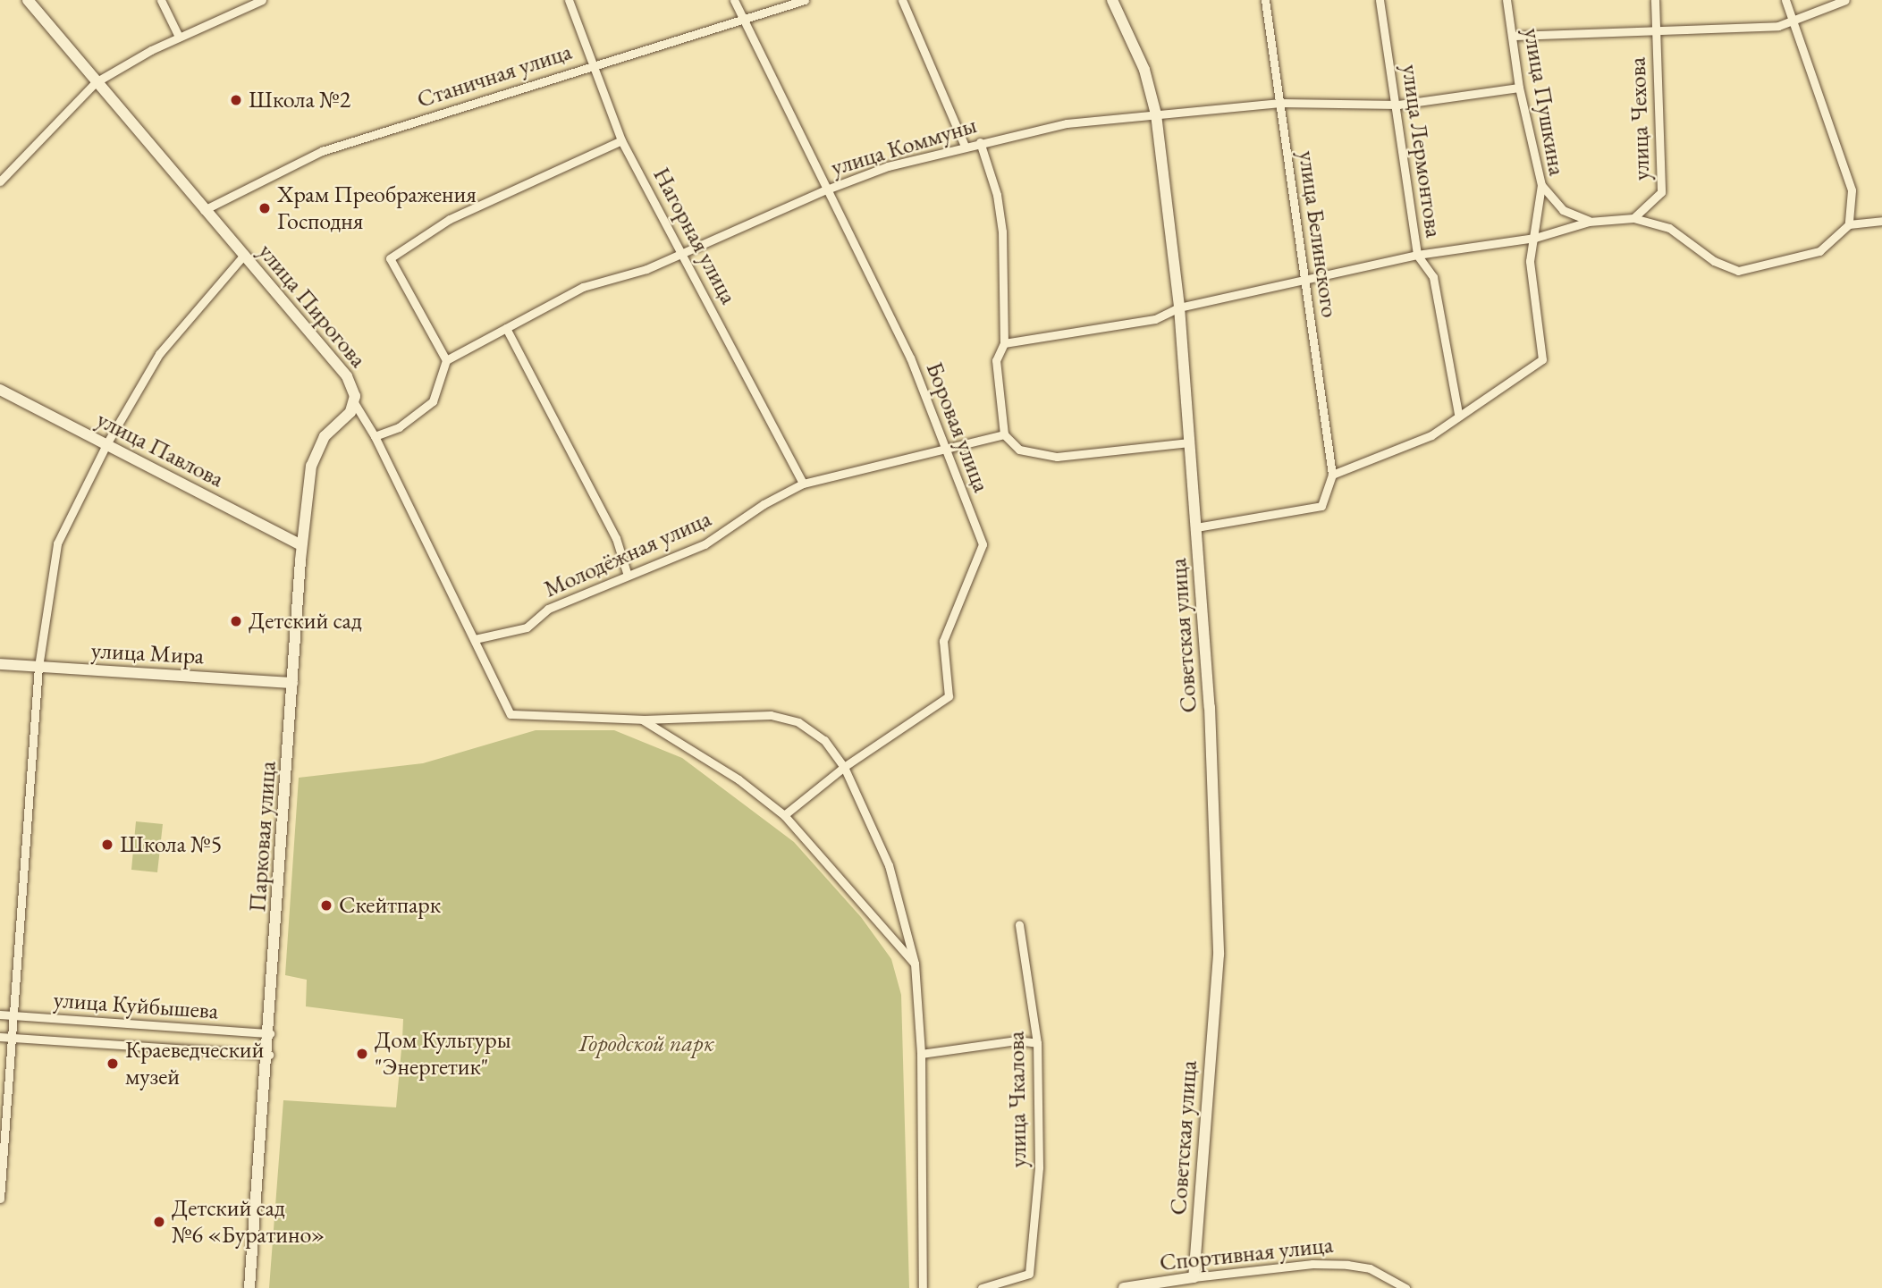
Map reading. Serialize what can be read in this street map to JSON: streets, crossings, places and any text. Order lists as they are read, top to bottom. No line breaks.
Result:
{"streets":{"street":["Станичная улица","улица Пушкина","улица Чехова","улица Коммуны","улица Лермонтова","улица Белинского","Нагорная улица","улица Пирогова","Боровая улица","улица Павлова","Молодёжная улица","Советская улица","улица Мира","Парковая улица","улица Куйбышева","улица Чкалова","Спортивная улица"]},"crossings":[["Станичная улица","Нагорная улица"],["Станичная улица","улица Пирогова"],["Станичная улица","Боровая улица"],["улица Пушкина","улица Коммуны"],["улица Пушкина","улица Лермонтова"],["улица Коммуны","улица Лермонтова"],["улица Коммуны","улица Белинского"],["улица Коммуны","Нагорная улица"],["улица Коммуны","Боровая улица"],["улица Коммуны","Советская улица"],["Нагорная улица","Молодёжная улица"],["улица Пирогова","Молодёжная улица"],["улица Пирогова","Парковая улица"],["Боровая улица","Молодёжная улица"],["улица Павлова","Парковая улица"],["Советская улица","Спортивная улица"],["улица Мира","Парковая улица"],["Парковая улица","улица Куйбышева"]],"parks":["Городской парк"],"places":["Школа №2","Храм Преображения Господня","Детский сад","Школа №5","Скейтпарк","Дом Культуры \"Энергетик\"","Краеведческий музей","Детский сад №6 «Буратино»"]}
